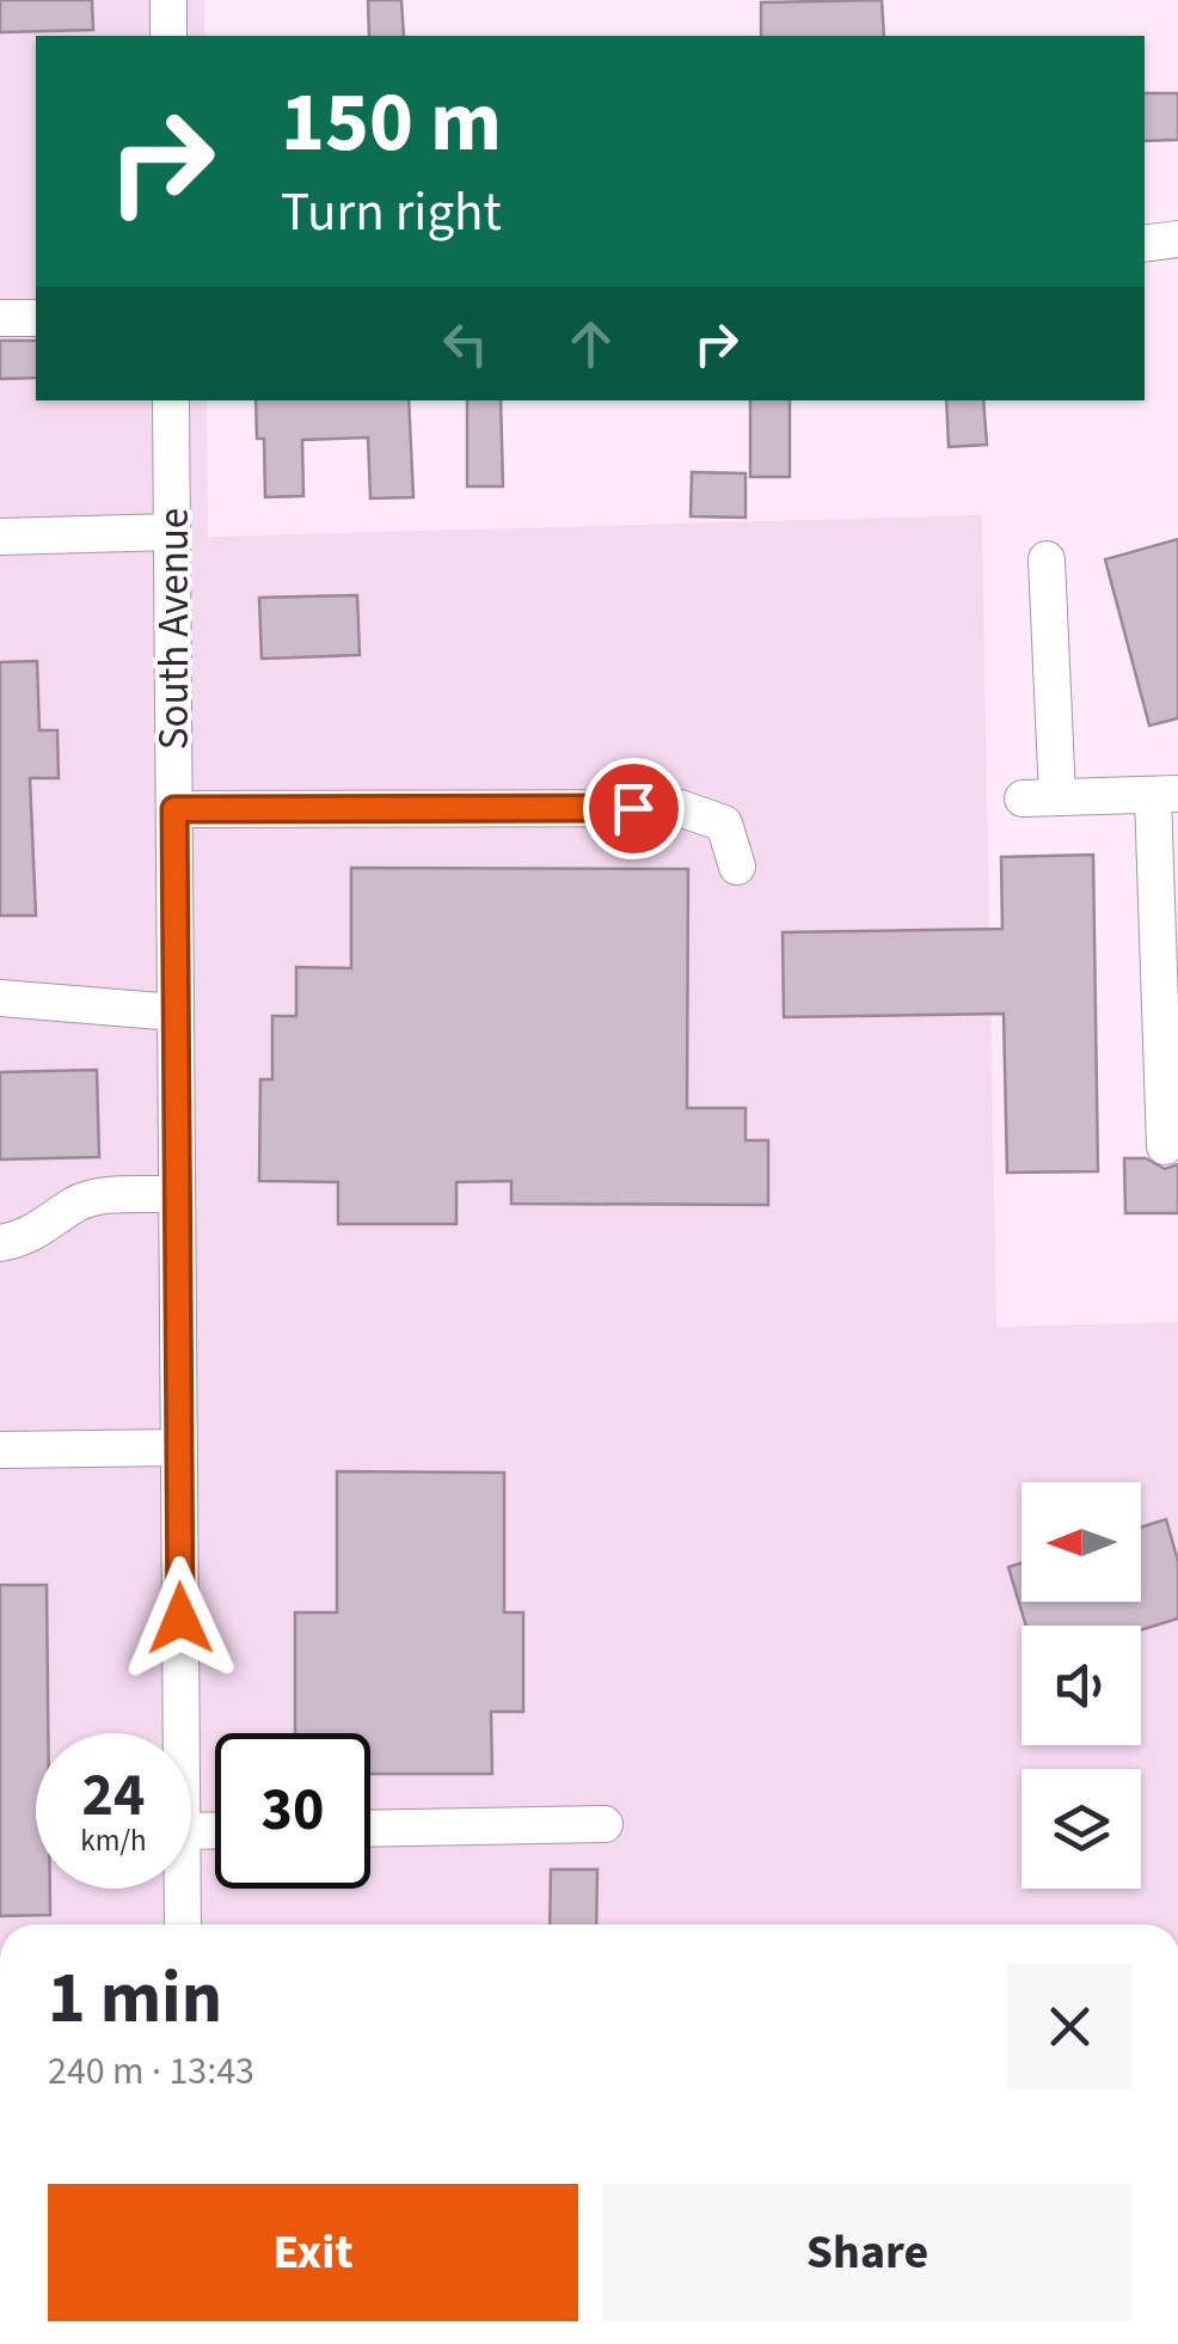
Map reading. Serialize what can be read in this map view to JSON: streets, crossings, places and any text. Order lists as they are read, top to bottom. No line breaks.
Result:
{"streets":{"street":["South Avenue"]},"north":"left","page":{"turn":["150 m","Turn right"],"speed":"24 km/h","limit":"30","heading":["1 min","240 m · 13:43"],"buttons":["Exit","Share"]}}
